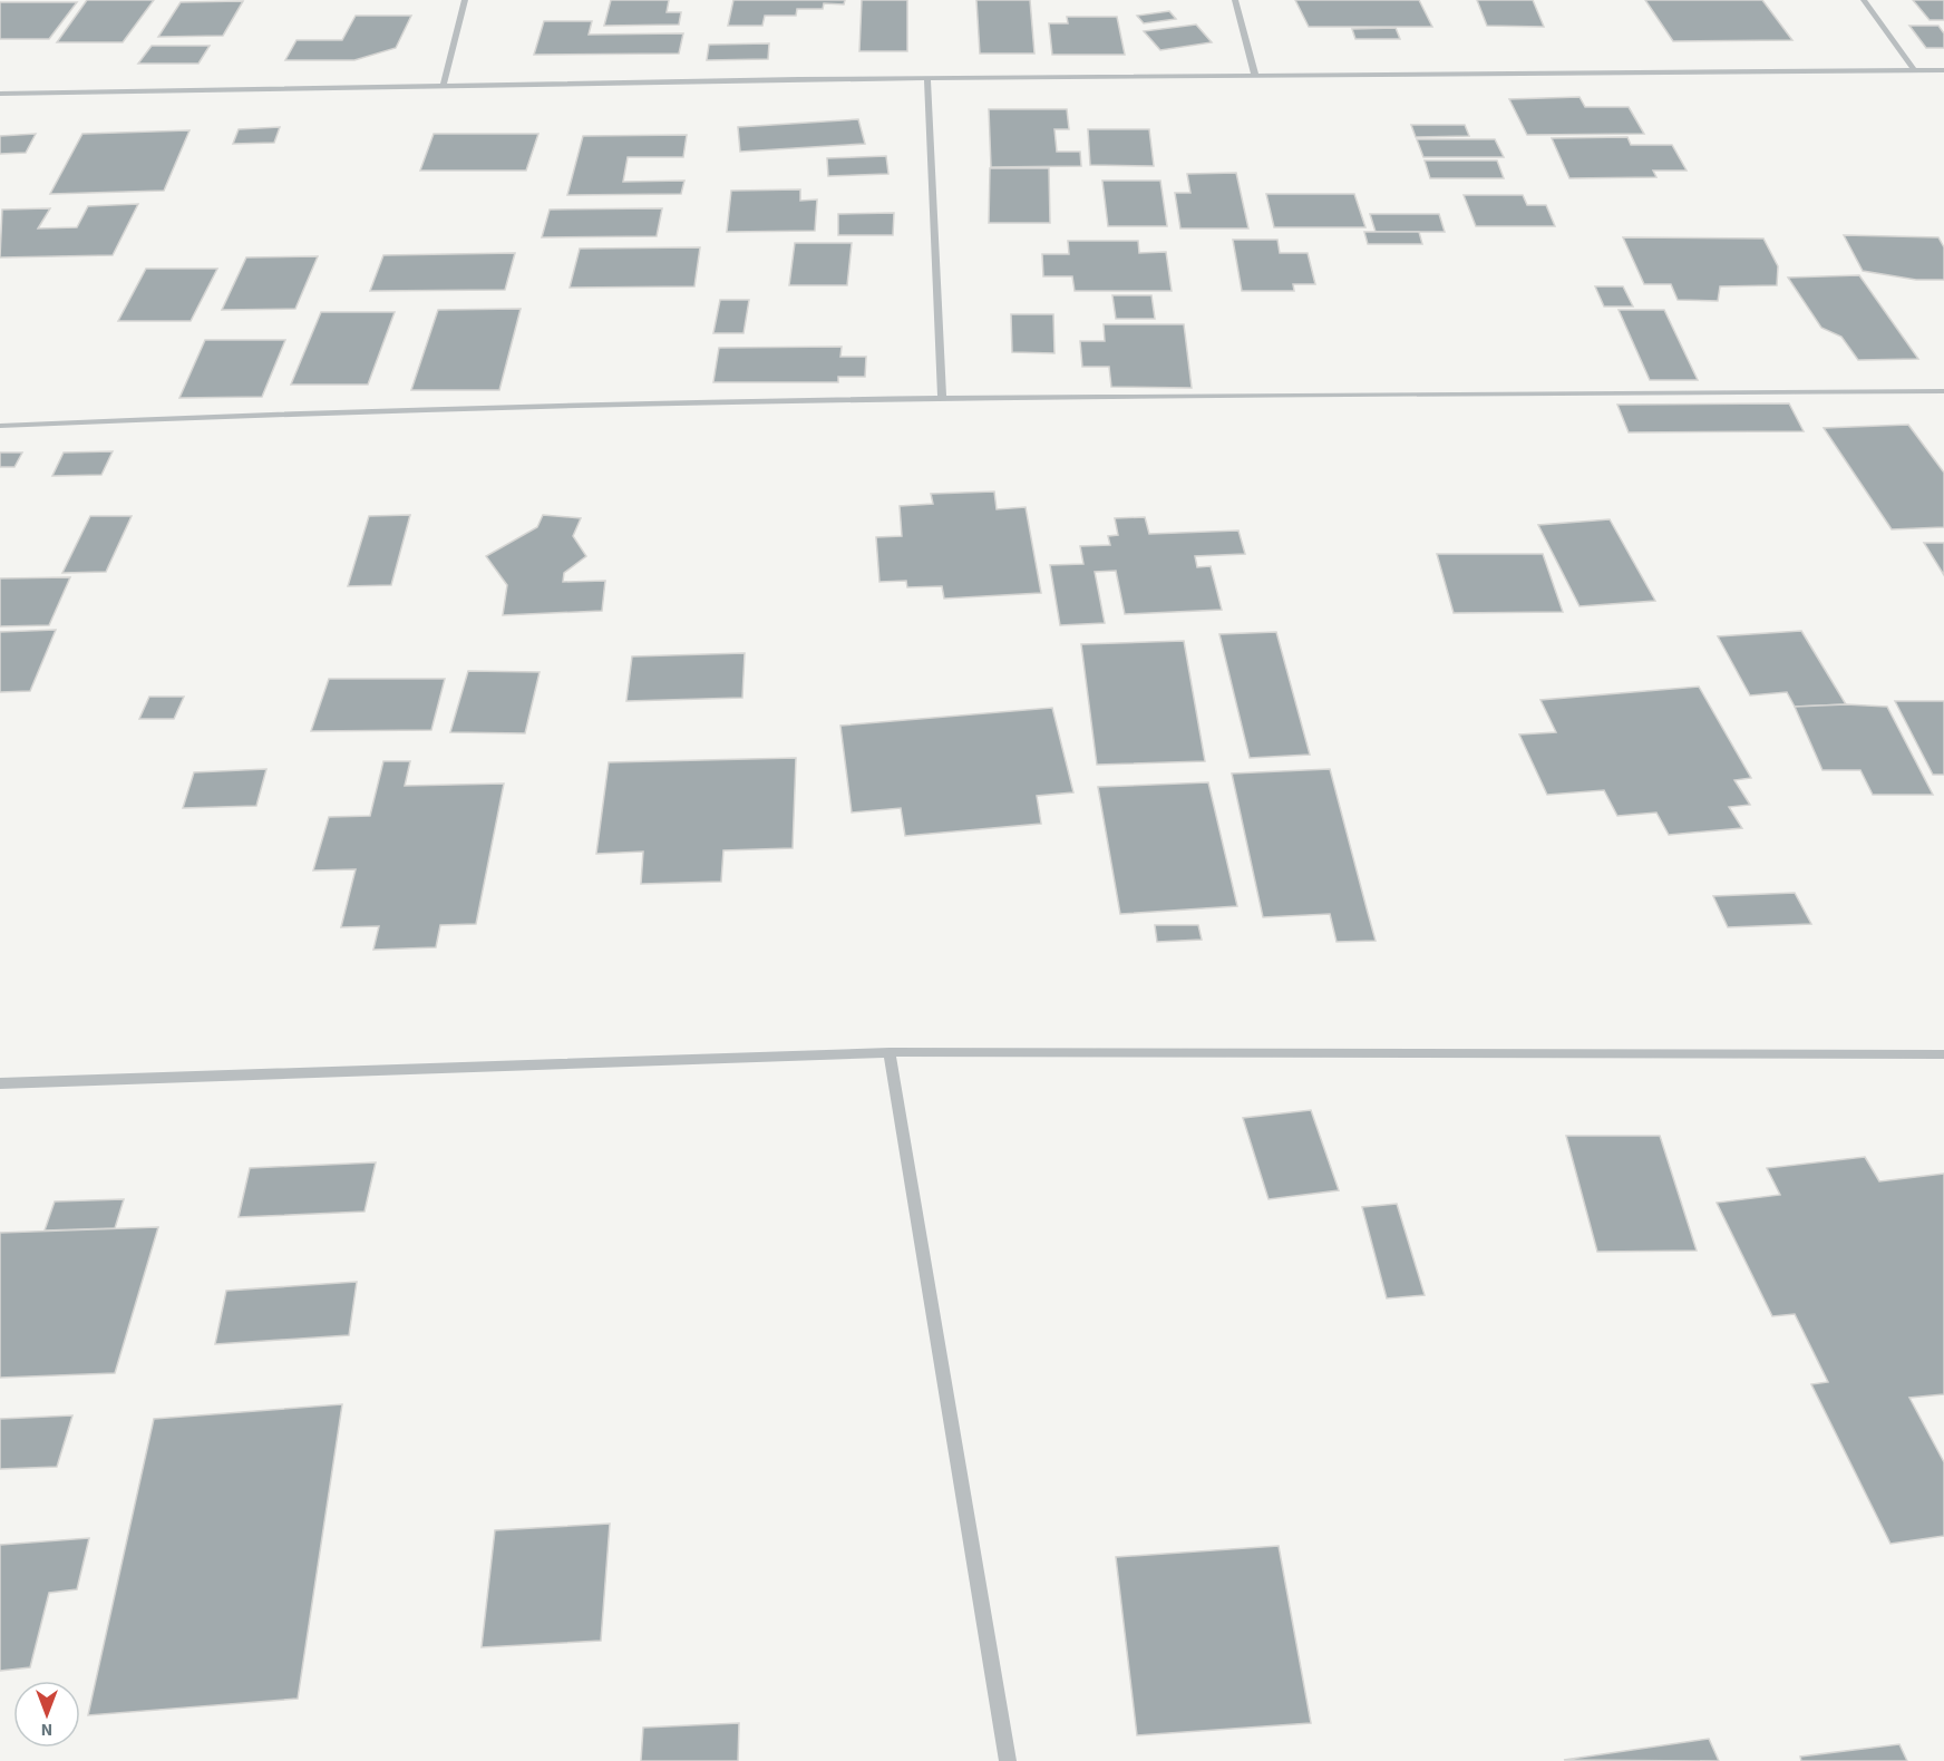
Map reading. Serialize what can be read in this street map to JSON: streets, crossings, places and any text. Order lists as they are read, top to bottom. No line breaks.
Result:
{"north":"bottom"}
